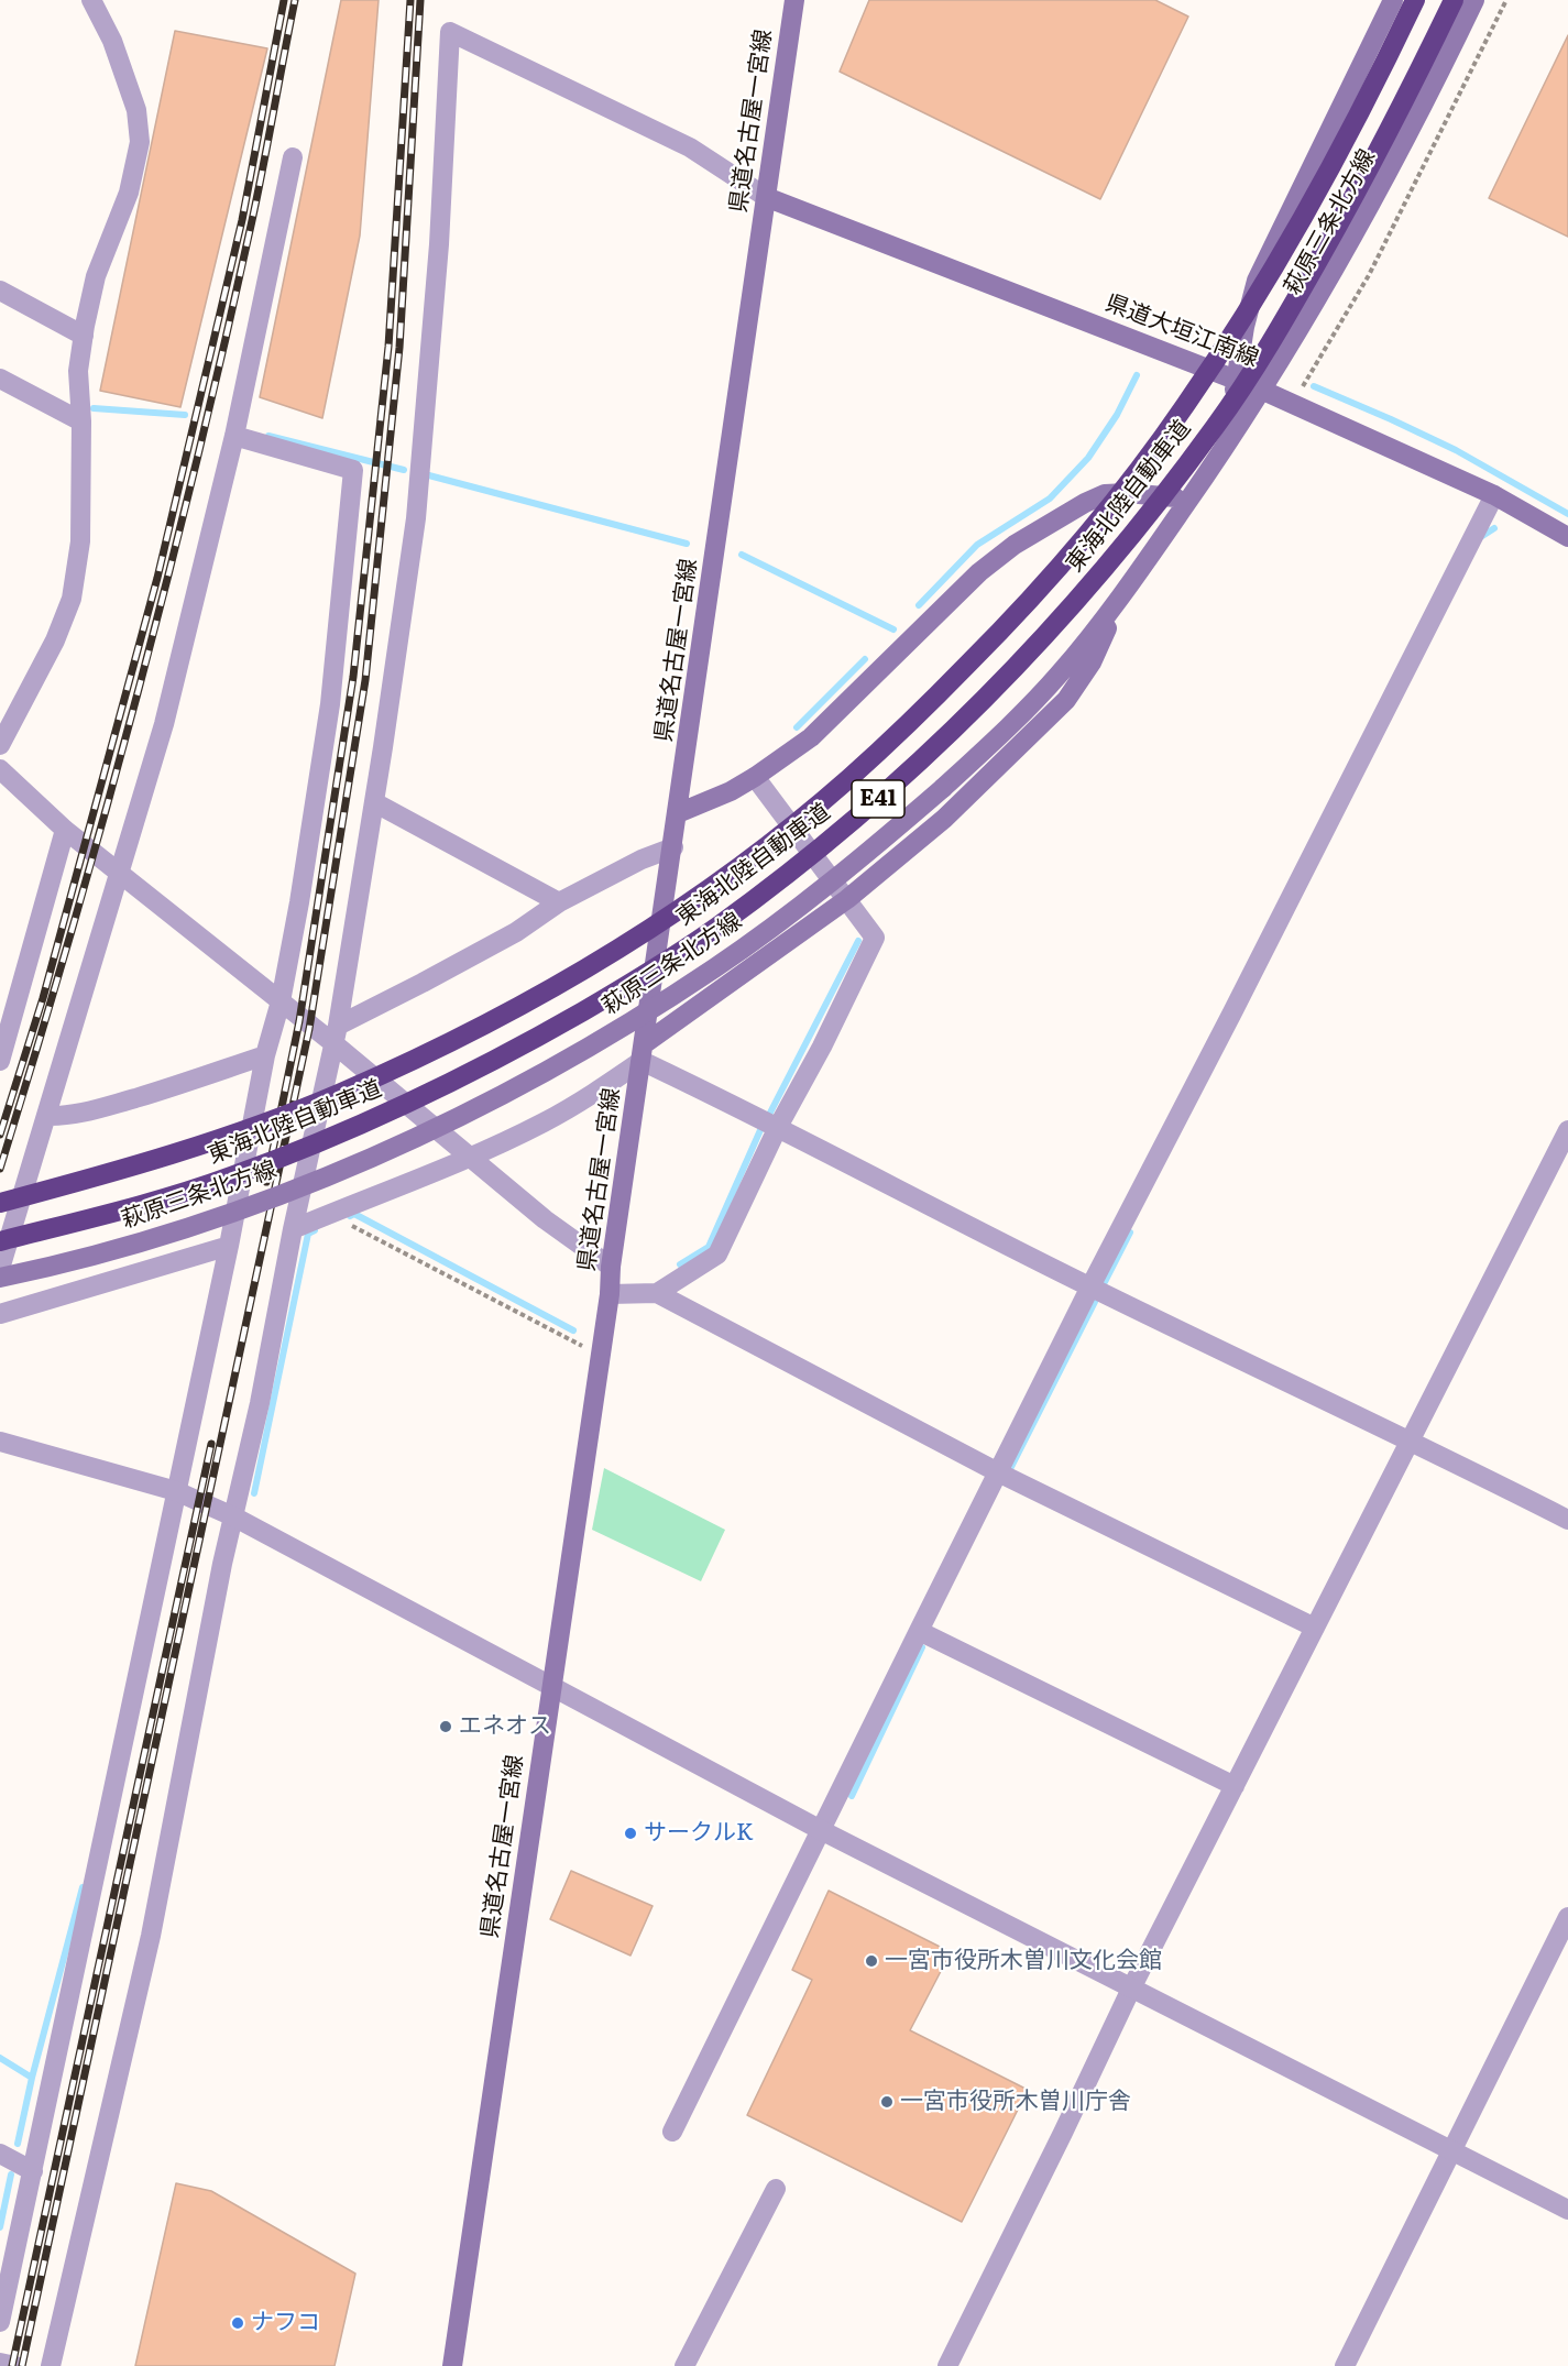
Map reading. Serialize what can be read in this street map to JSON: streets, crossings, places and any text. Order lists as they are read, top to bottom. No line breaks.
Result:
{"streets":{"highway":["東海北陸自動車道","E41"],"main road":["県道名古屋一宮線","萩原三条北方線","県道大垣江南線"]},"crossings":[["県道名古屋一宮線","県道大垣江南線"],["萩原三条北方線","県道大垣江南線"]],"places":["エネオス","サークルK","一宮市役所木曽川文化会館","一宮市役所木曽川庁舎","ナフコ"]}
